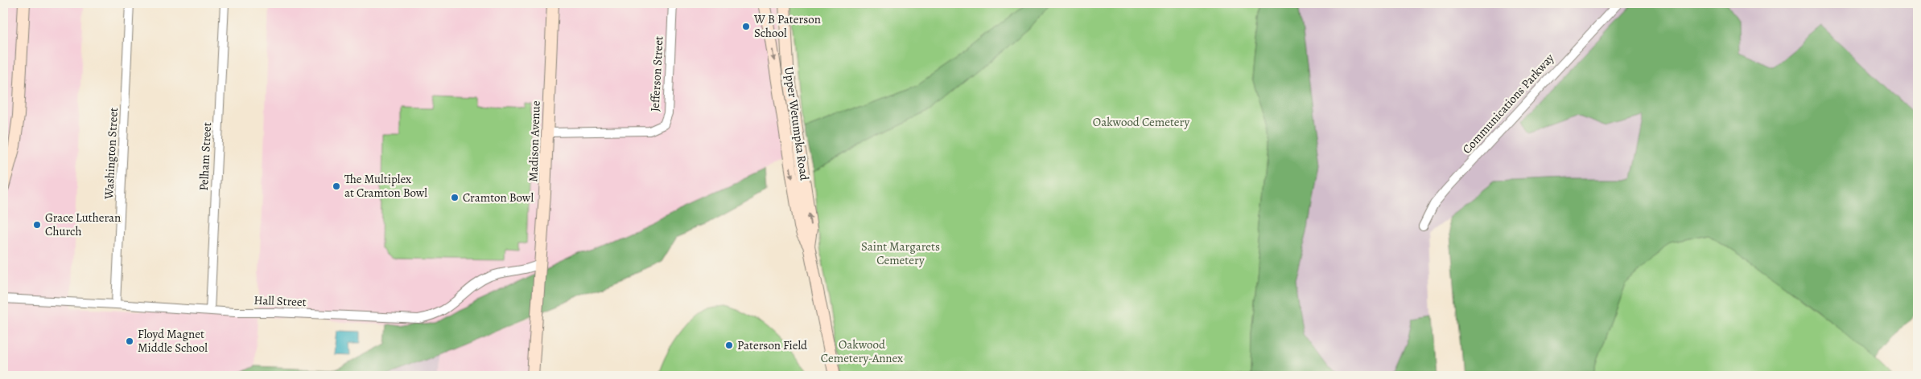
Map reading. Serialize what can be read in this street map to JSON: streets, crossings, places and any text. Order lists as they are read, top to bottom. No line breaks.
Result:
{"streets":{"main road":["Upper Wetumpka Road","Madison Avenue"],"street":["Jefferson Street","Communications Parkway","Washington Street","Pelham Street","Hall Street"]},"crossings":[["Jefferson Street","Madison Avenue"],["Madison Avenue","Hall Street"],["Washington Street","Hall Street"],["Pelham Street","Hall Street"]],"parks":["Oakwood Cemetery","Saint Margarets Cemetery","Oakwood Cemetery-Annex"],"places":["W B Paterson School","The Multiplex at Cramton Bowl","Cramton Bowl","Grace Lutheran Church","Floyd Magnet Middle School","Paterson Field"]}
